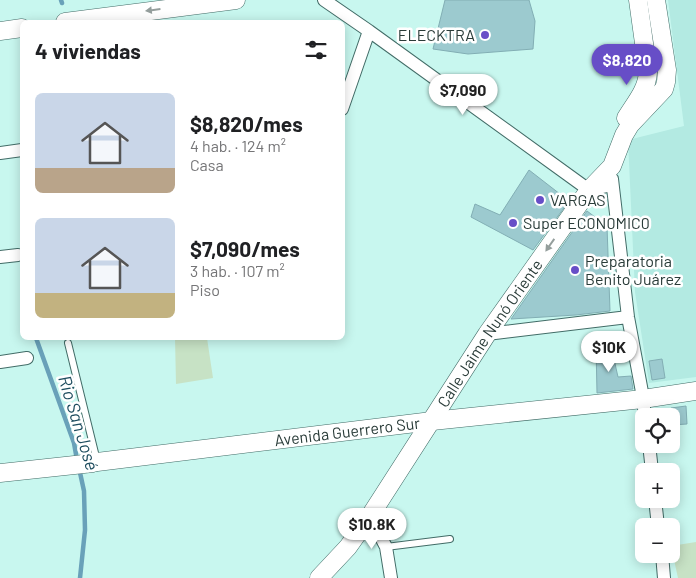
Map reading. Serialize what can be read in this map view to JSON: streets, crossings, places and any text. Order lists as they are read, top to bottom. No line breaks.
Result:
{"streets":{"main road":["Calle Jaime Nunó Oriente","Avenida Guerrero Sur"]},"crossings":[["Calle Jaime Nunó Oriente","Avenida Guerrero Sur"]],"water":["Rio San José"],"places":["ELECKTRA","VARGAS","Super EC0N0MIC0","Preparatoria Benito Juárez"],"page":{"heading":"4 viviendas","price":["$8,820","$7,090","$10K","$10.8K"],"list":[{"name":"$8,820/mes","note":"4 hab. · 124 m² · Casa"},{"name":"$7,090/mes","note":"3 hab. · 107 m² · Piso"}],"map_buttons":["+","−"]}}
